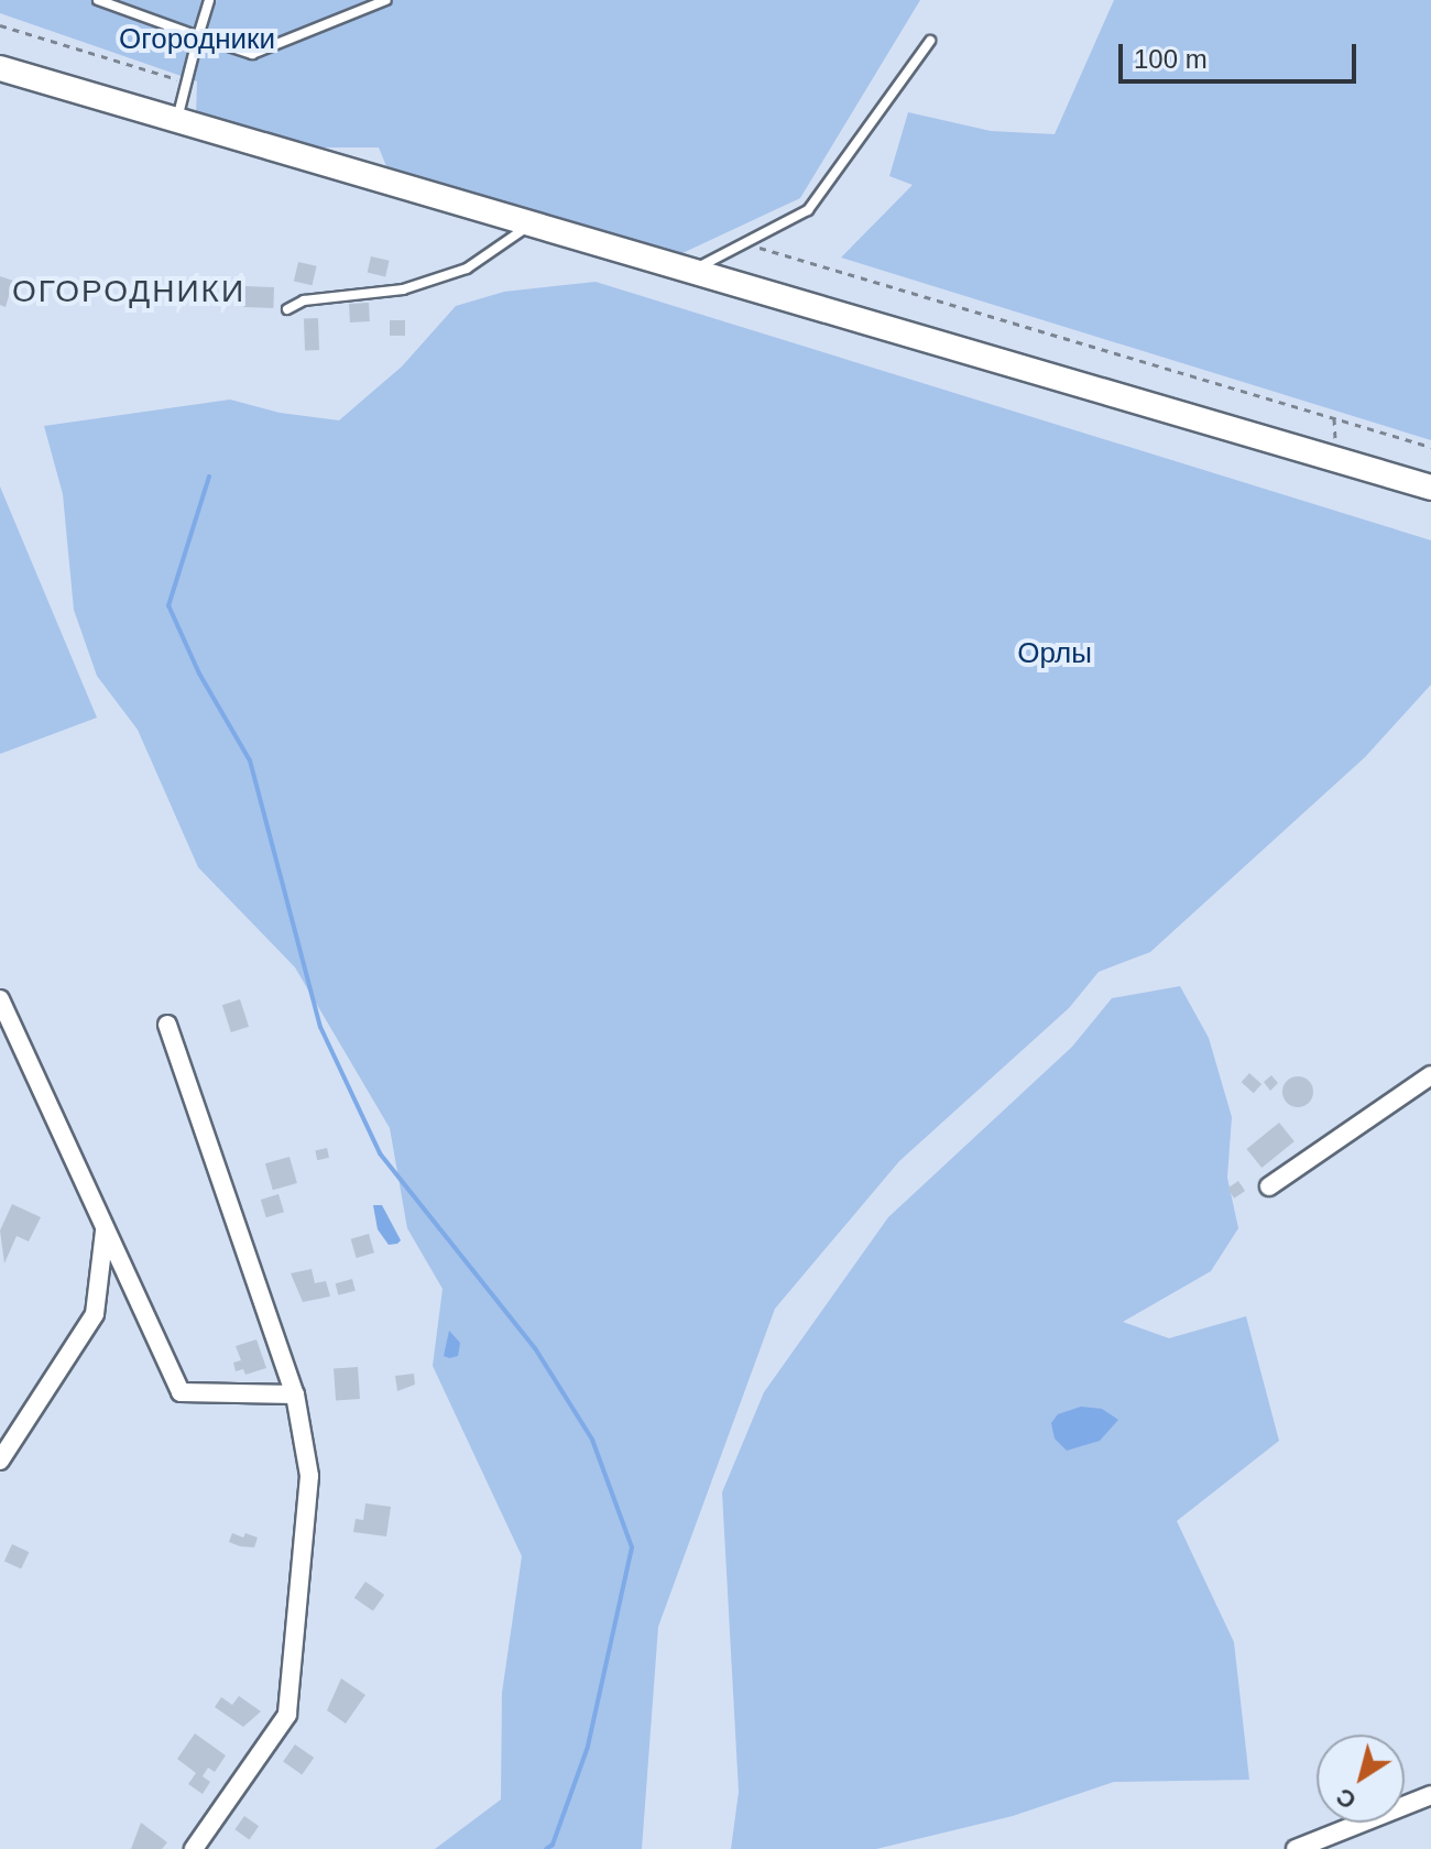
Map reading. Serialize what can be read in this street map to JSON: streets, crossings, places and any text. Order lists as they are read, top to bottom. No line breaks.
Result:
{"districts":["ОГОРОДНИКИ"],"parks":["Огородники","Орлы"],"scale_bar":"100 m","north":"bottom left"}
